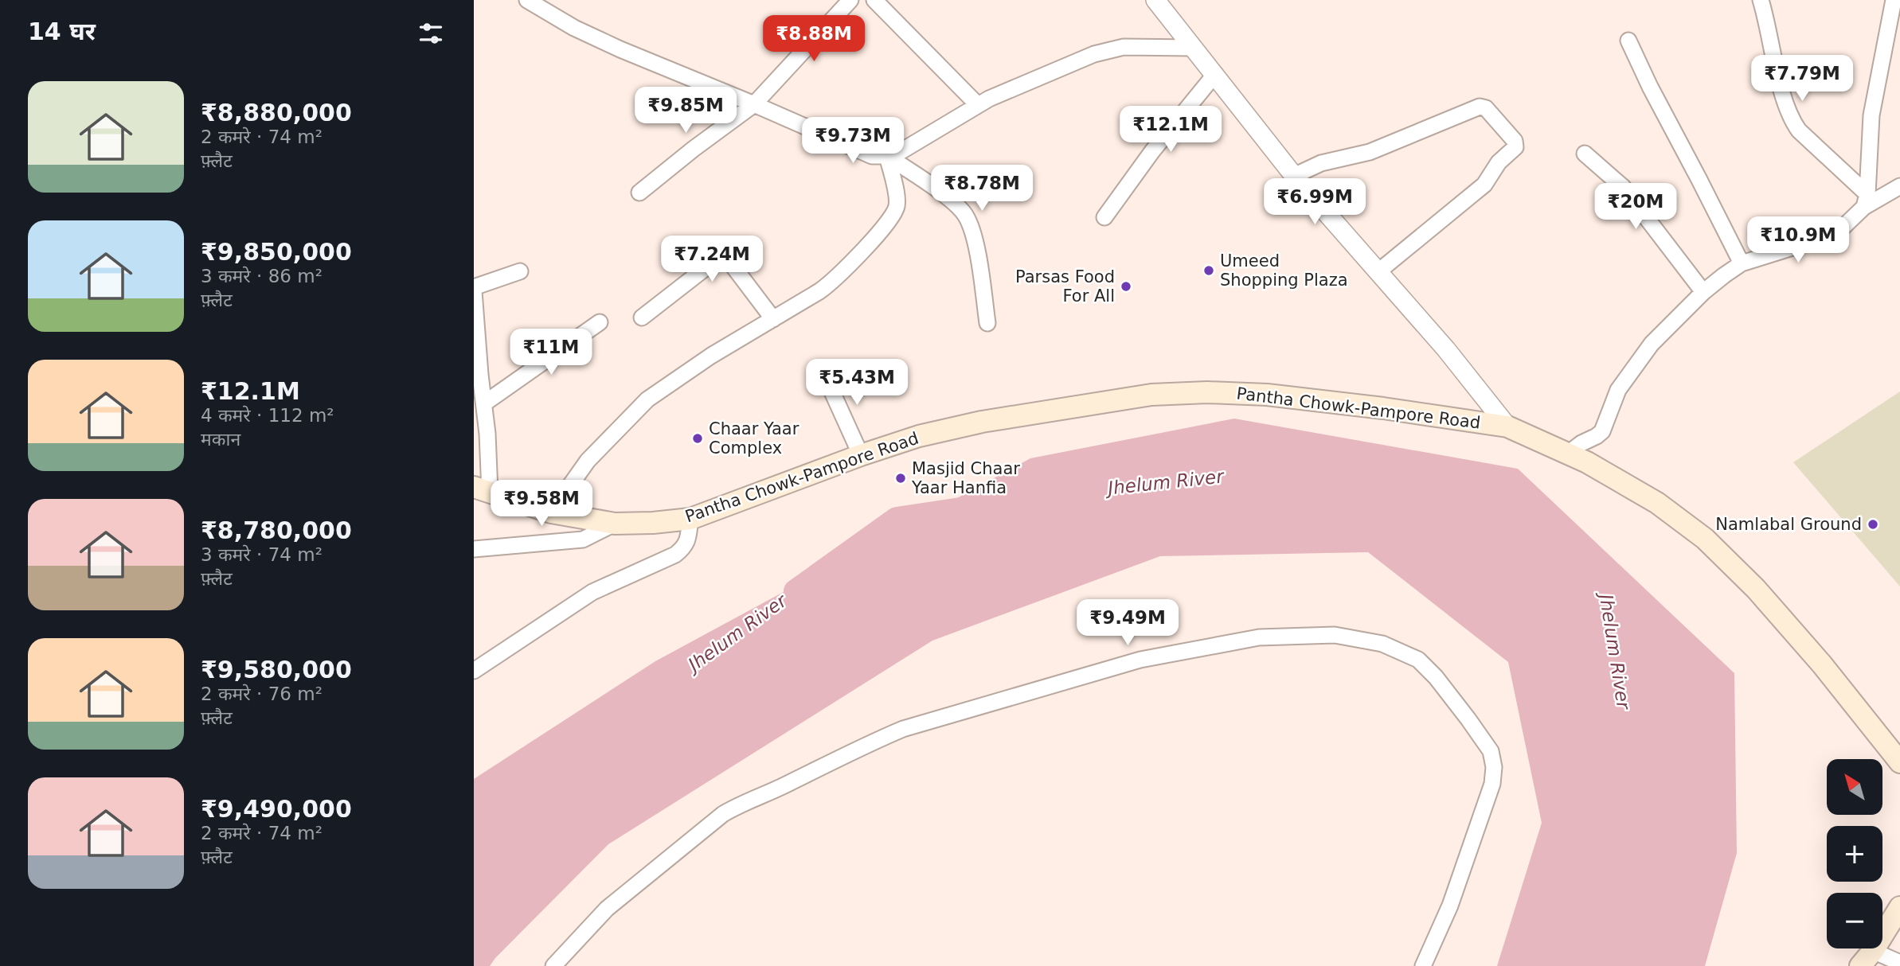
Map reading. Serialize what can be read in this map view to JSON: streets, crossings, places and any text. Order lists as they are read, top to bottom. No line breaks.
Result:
{"streets":{"main road":["Pantha Chowk-Pampore Road"]},"water":["Jhelum River"],"places":["Umeed Shopping Plaza","Parsas Food For All","Chaar Yaar Complex","Masjid Chaar Yaar Hanfia","Namlabal Ground"],"north":"top left","page":{"heading":"14 घर","price":["₹8.88M","₹7.79M","₹9.85M","₹12.1M","₹9.73M","₹8.78M","₹6.99M","₹20M","₹10.9M","₹7.24M","₹11M","₹5.43M","₹9.58M","₹9.49M"],"list":[{"name":"₹8,880,000","note":"2 कमरे · 74 m² · फ़्लैट"},{"name":"₹9,850,000","note":"3 कमरे · 86 m² · फ़्लैट"},{"name":"₹12.1M","note":"4 कमरे · 112 m² · मकान"},{"name":"₹8,780,000","note":"3 कमरे · 74 m² · फ़्लैट"},{"name":"₹9,580,000","note":"2 कमरे · 76 m² · फ़्लैट"},{"name":"₹9,490,000","note":"2 कमरे · 74 m² · फ़्लैट"}],"map_buttons":["+","−"]}}
